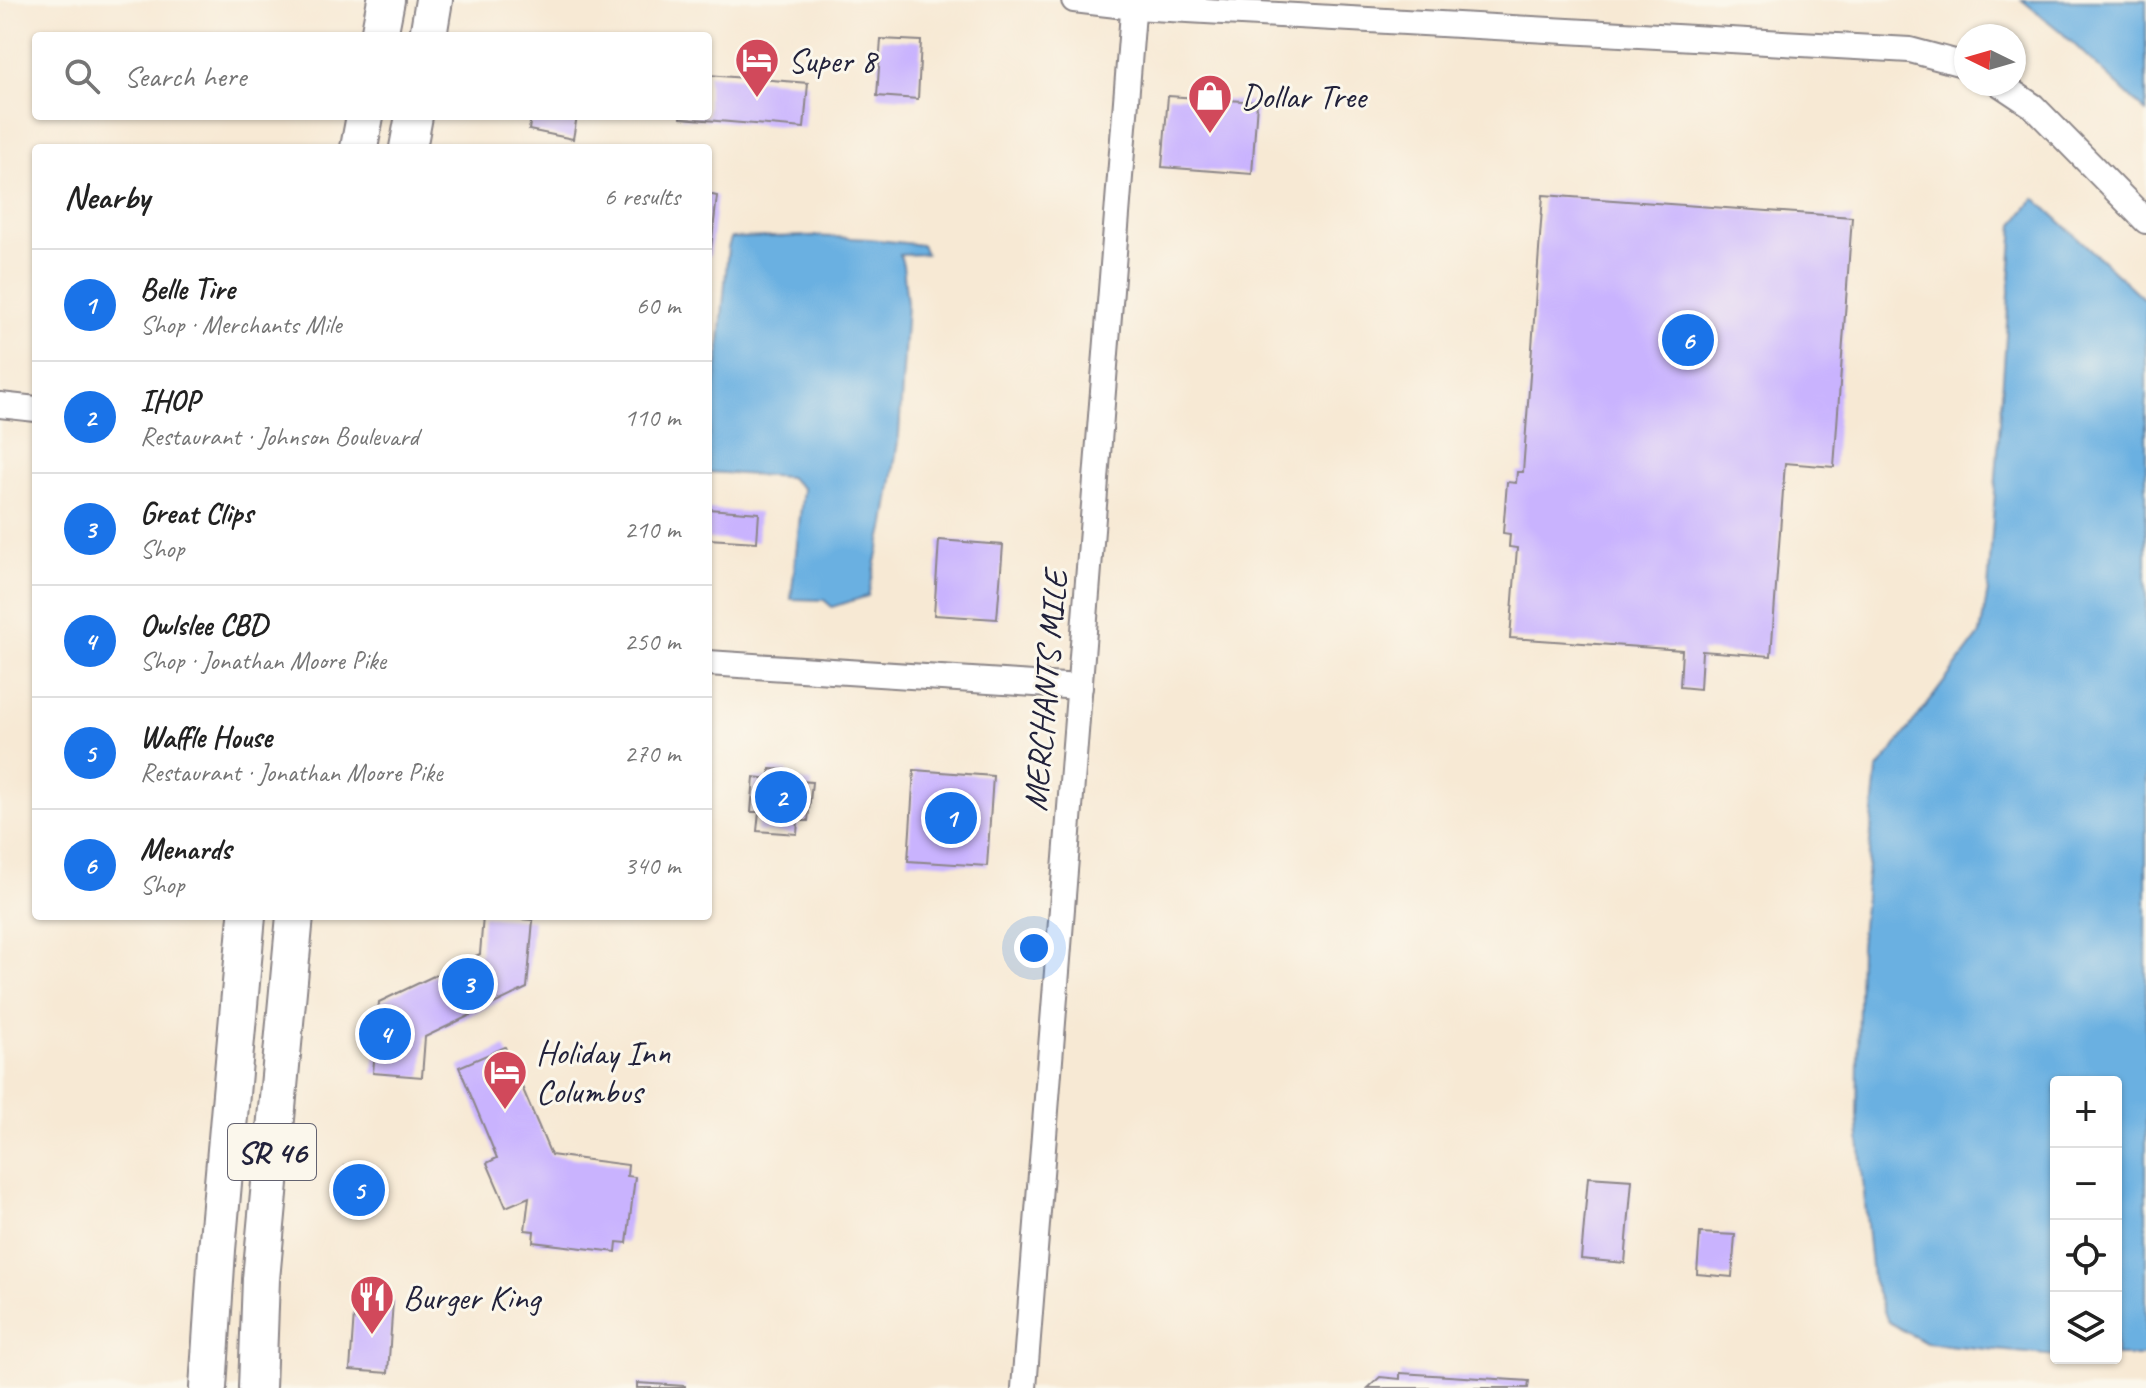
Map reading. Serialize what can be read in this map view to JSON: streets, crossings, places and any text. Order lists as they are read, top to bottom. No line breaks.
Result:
{"streets":{"highway":["SR 46"],"street":["MERCHANTS MILE"]},"places":{"hotel":["Super 8","Holiday Inn Columbus"],"shop":["Dollar Tree"],"restaurant":["Burger King"]},"north":"left","page":{"search":"Search here","heading":["Nearby","6 results"],"list":[{"mark":"1","name":"Belle Tire","note":"Shop · Merchants Mile","value":"60 m"},{"mark":"2","name":"IHOP","note":"Restaurant · Johnson Boulevard","value":"110 m"},{"mark":"3","name":"Great Clips","note":"Shop","value":"210 m"},{"mark":"4","name":"Owlslee CBD","note":"Shop · Jonathan Moore Pike","value":"250 m"},{"mark":"5","name":"Waffle House","note":"Restaurant · Jonathan Moore Pike","value":"270 m"},{"mark":"6","name":"Menards","note":"Shop","value":"340 m"}],"pins":["6","2","1","3","4","5"],"map_buttons":["+","−"]}}
